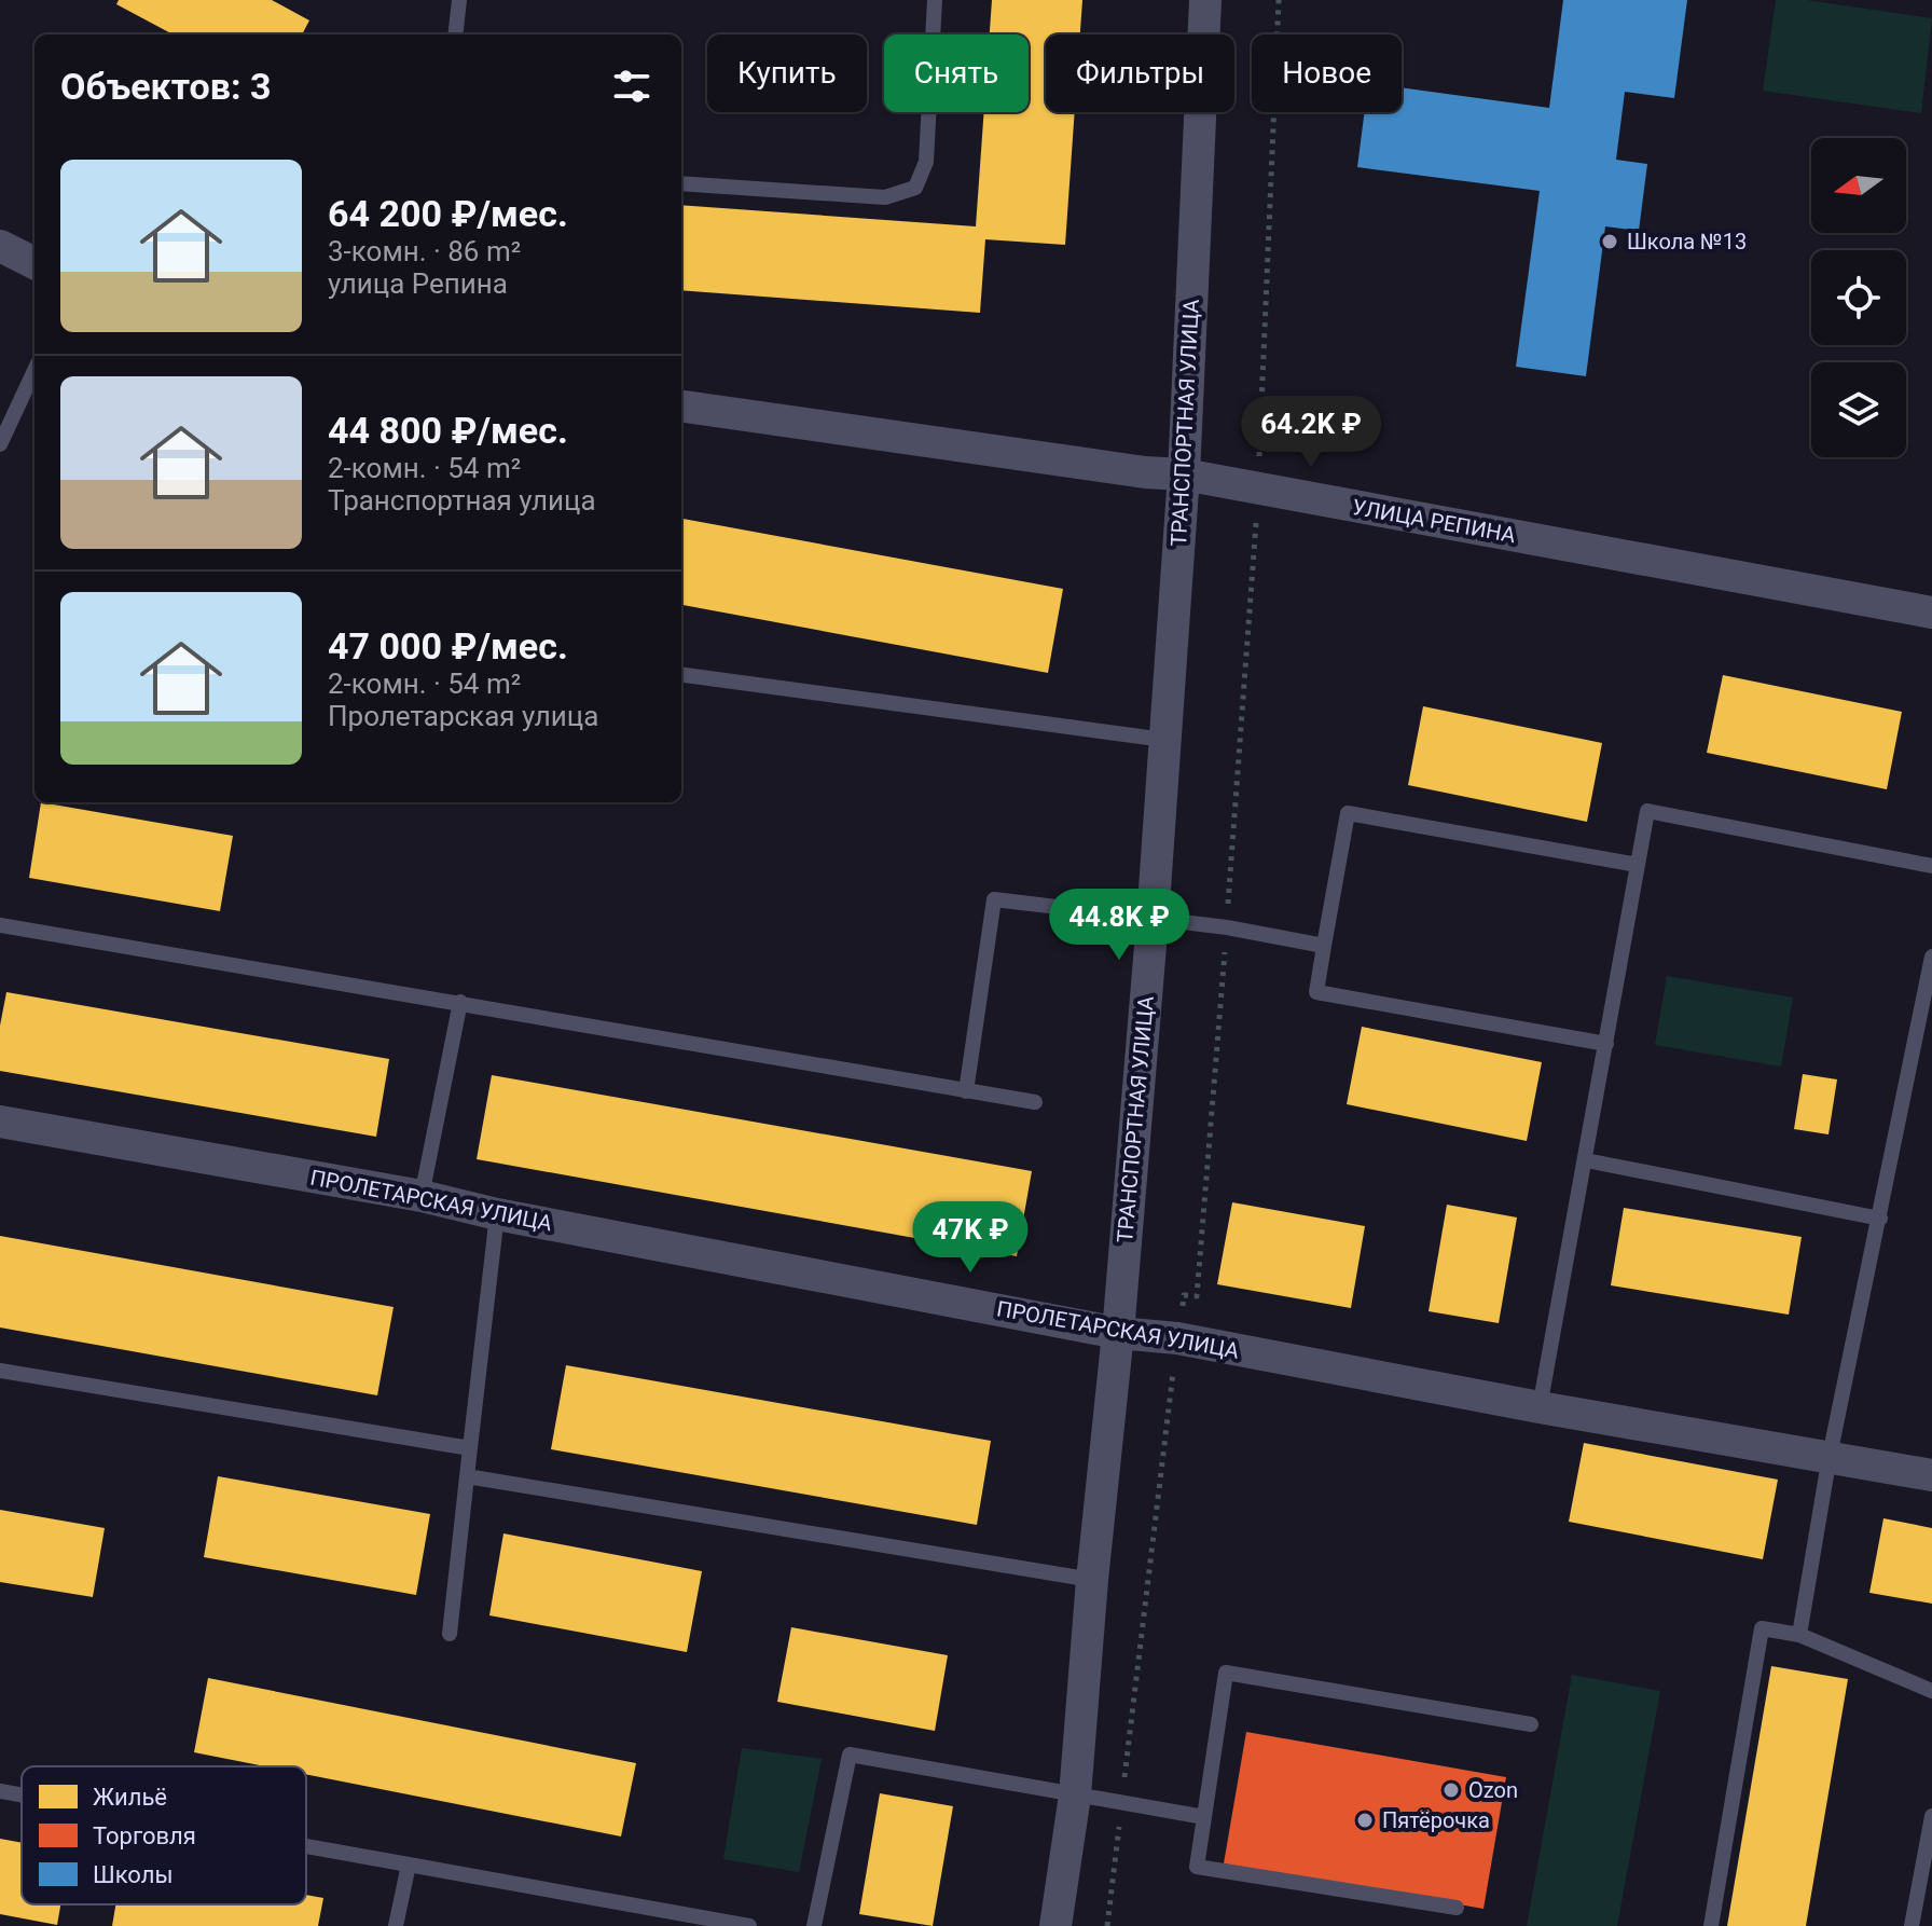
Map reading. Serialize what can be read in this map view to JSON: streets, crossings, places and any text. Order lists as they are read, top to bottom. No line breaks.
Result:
{"streets":{"street":["ТРАНСПОРТНАЯ УЛИЦА","УЛИЦА РЕПИНА","ПРОЛЕТАРСКАЯ УЛИЦА"]},"crossings":[["ТРАНСПОРТНАЯ УЛИЦА","УЛИЦА РЕПИНА"],["ТРАНСПОРТНАЯ УЛИЦА","ПРОЛЕТАРСКАЯ УЛИЦА"]],"places":["Школа №13","Ozon","Пятёрочка"],"legend":["Жильё","Торговля","Школы"],"north":"left","page":{"chip":["Купить","Снять","Фильтры","Новое"],"heading":"Объектов: 3","list":[{"name":"64 200 ₽/мес.","note":"3-комн. · 86 m² · улица Репина"},{"name":"44 800 ₽/мес.","note":"2-комн. · 54 m² · Транспортная улица"},{"name":"47 000 ₽/мес.","note":"2-комн. · 54 m² · Пролетарская улица"}],"price":["64.2K ₽","44.8K ₽","47K ₽"]}}
